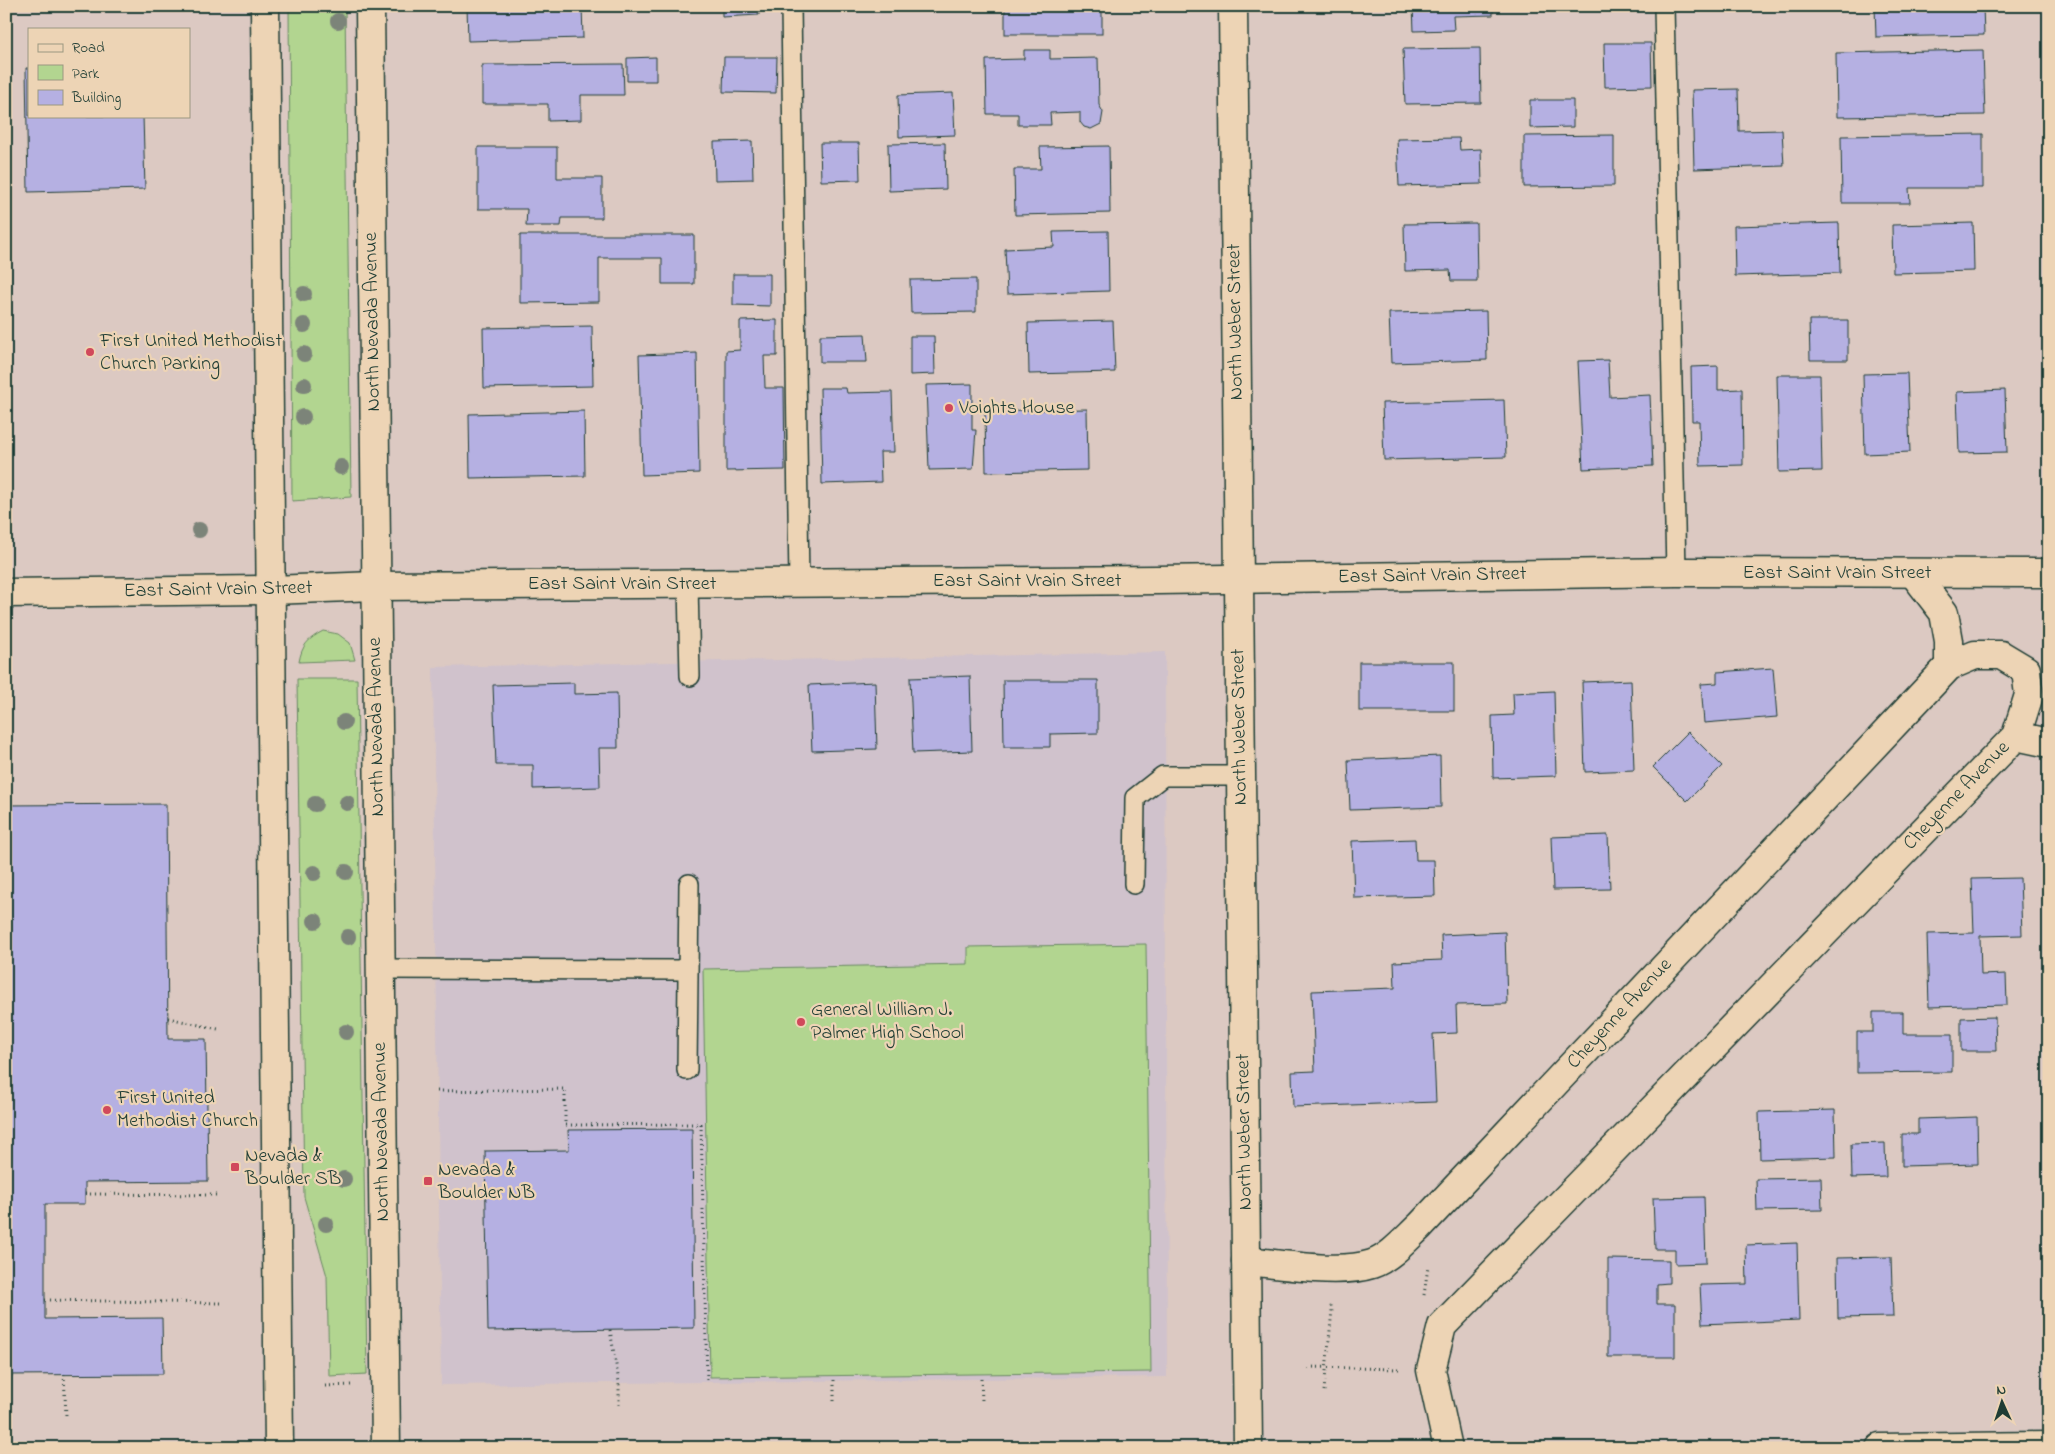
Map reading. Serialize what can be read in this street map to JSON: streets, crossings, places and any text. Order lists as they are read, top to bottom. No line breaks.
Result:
{"streets":{"street":["North Nevada Avenue","North Weber Street","East Saint Vrain Street","Cheyenne Avenue"]},"crossings":[["North Nevada Avenue","East Saint Vrain Street"],["North Weber Street","East Saint Vrain Street"],["North Weber Street","Cheyenne Avenue"]],"places":{"other":["First United Methodist Church Parking","Voights House","General William J. Palmer High School","First United Methodist Church"],"transit":["Nevada & Boulder SB","Nevada & Boulder NB"]},"legend":["Road","Park","Building"],"north":"top"}
